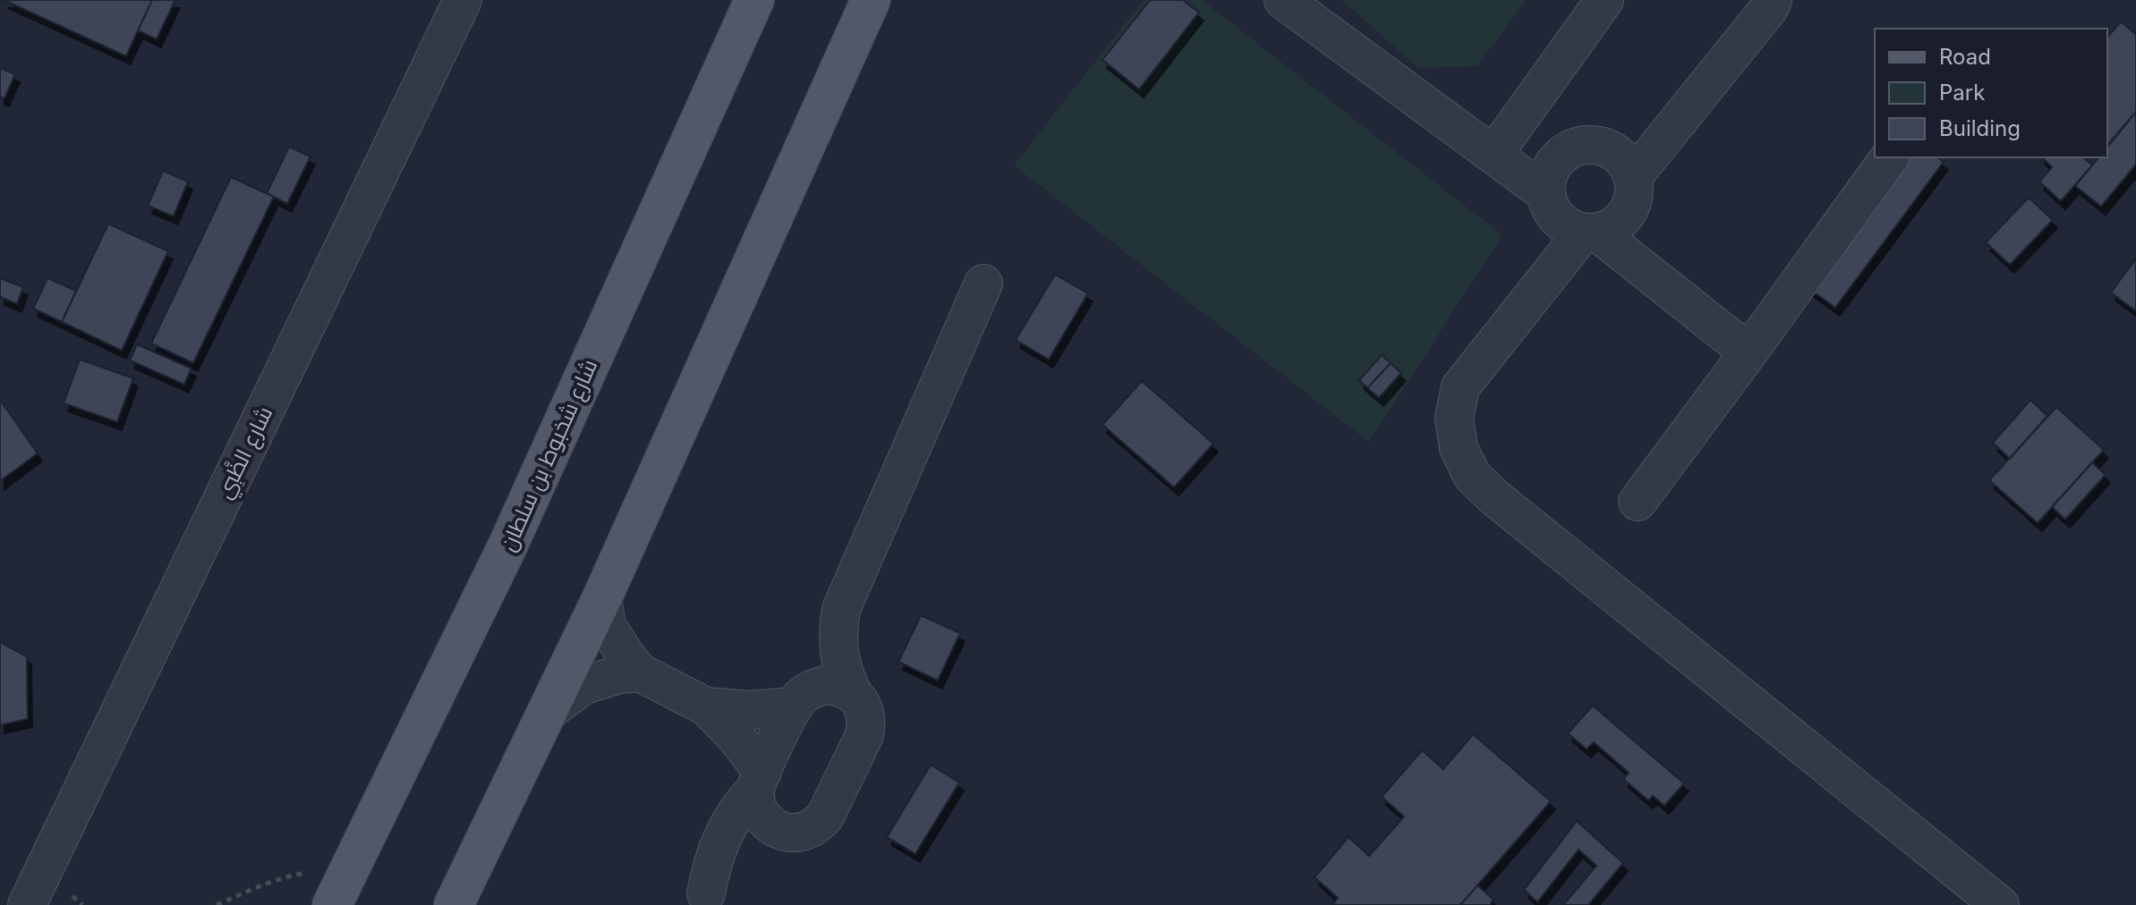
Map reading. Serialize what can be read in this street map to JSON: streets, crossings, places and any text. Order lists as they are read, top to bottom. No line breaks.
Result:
{"streets":{"main road":["شارع شخبوط بن سلطان"],"street":["شارع الظَّبِي"]},"legend":["Road","Park","Building"]}
